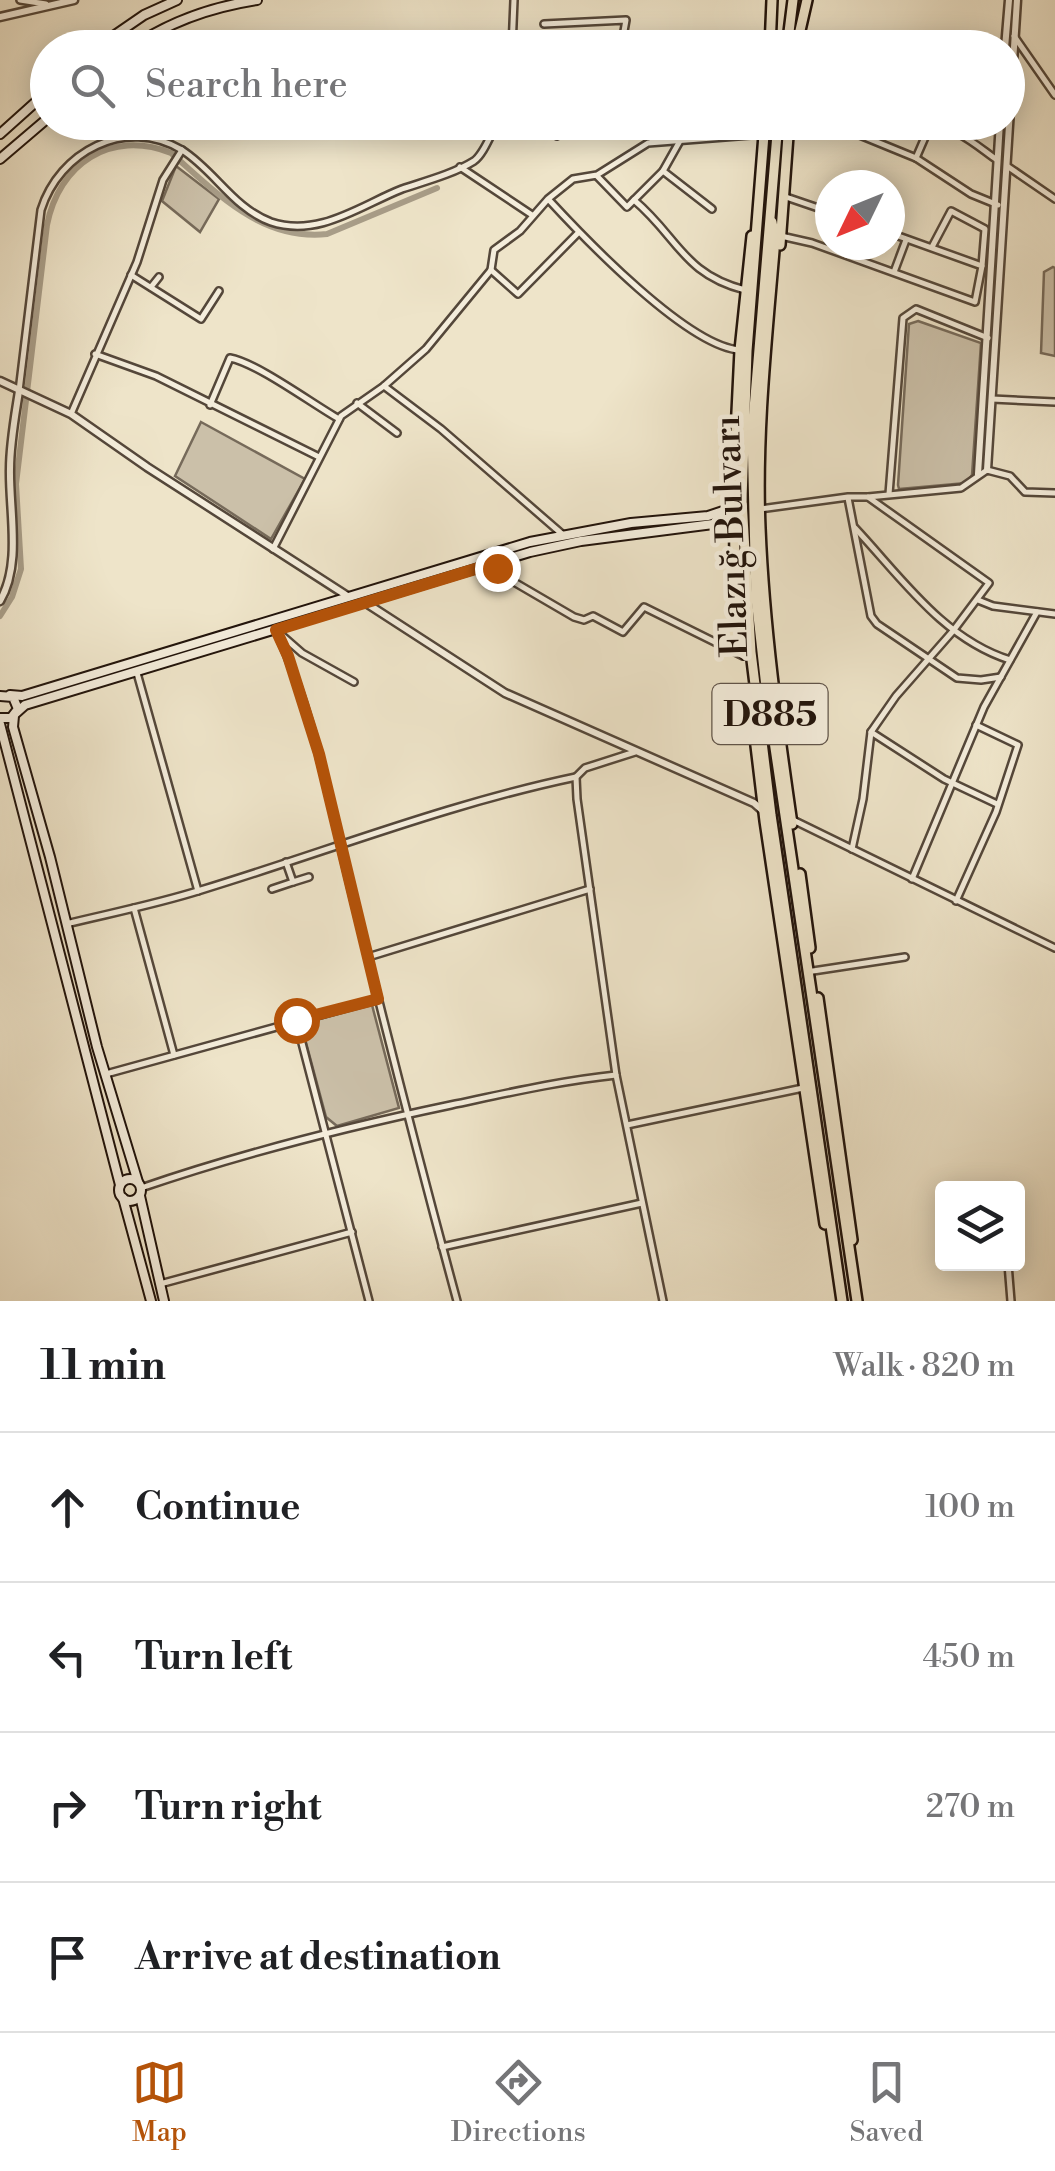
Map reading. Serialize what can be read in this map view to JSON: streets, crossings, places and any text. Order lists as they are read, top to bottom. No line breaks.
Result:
{"streets":{"highway":["Elazığ Bulvarı","D885"]},"north":"bottom left","page":{"search":"Search here","heading":["11 min","Walk · 820 m"],"list":[["Continue","100 m"],["Turn left","450 m"],["Turn right","270 m"],"Arrive at destination"],"nav":["Map","Directions","Saved"]}}
